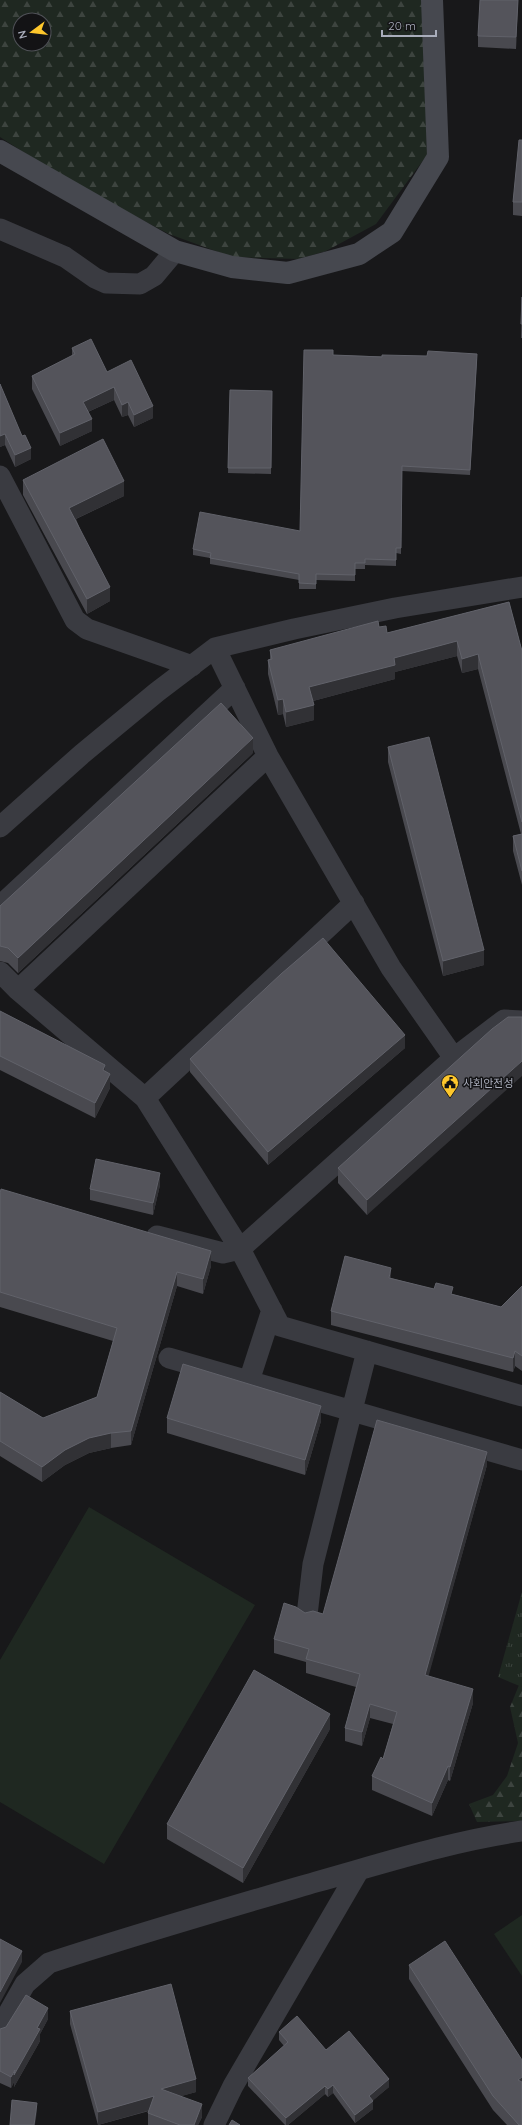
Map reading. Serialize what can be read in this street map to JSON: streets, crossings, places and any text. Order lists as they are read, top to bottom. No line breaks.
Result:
{"places":{"public building":["사회안전성"]},"scale_bar":"20 m","north":"left"}
